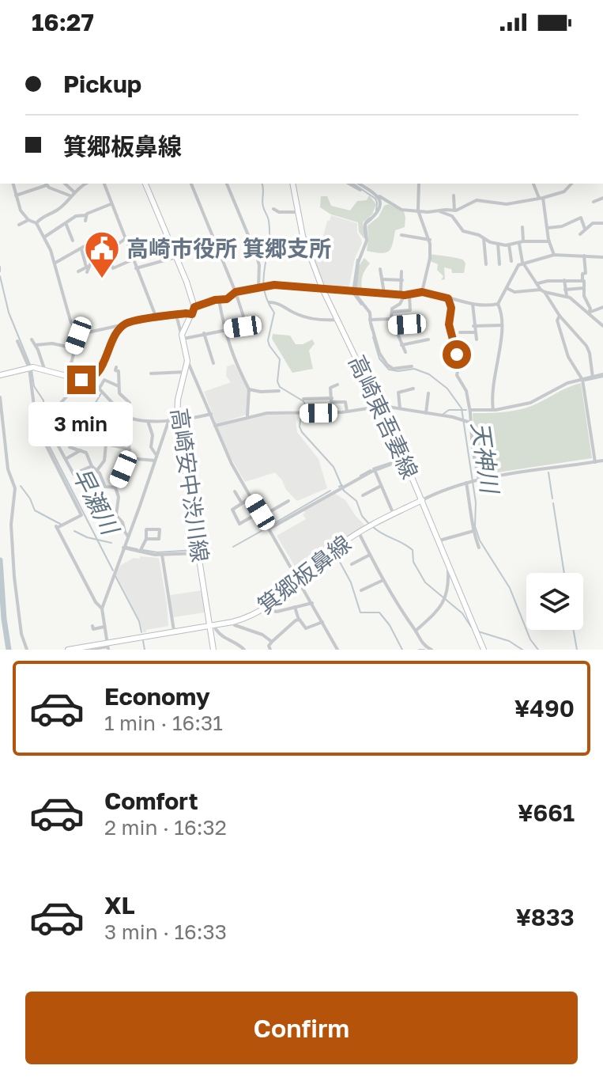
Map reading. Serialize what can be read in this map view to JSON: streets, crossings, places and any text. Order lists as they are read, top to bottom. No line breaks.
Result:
{"streets":{"main road":["高崎東吾妻線","高崎安中渋川線","箕郷板鼻線"]},"crossings":[["高崎東吾妻線","箕郷板鼻線"],["高崎安中渋川線","箕郷板鼻線"]],"water":["天神川","早瀬川"],"places":{"public building":["高崎市役所 箕郷支所"]},"page":{"status":"16:27","banner":["Pickup","箕郷板鼻線"],"bubble":"3 min","list":[{"name":"Economy","note":"1 min · 16:31","value":"¥490"},{"name":"Comfort","note":"2 min · 16:32","value":"¥661"},{"name":"XL","note":"3 min · 16:33","value":"¥833"}],"buttons":"Confirm"}}
